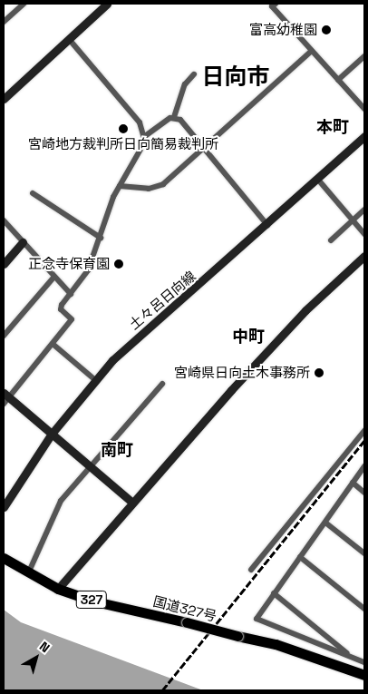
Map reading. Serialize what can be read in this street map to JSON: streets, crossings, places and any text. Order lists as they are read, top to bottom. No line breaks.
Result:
{"streets":{"highway":["327","国道327号"],"street":["土々呂日向線"]},"districts":["日向市","本町","中町","南町"],"places":["富高幼稚園","宮崎地方裁判所日向簡易裁判所","正念寺保育園","宮崎県日向土木事務所"],"north":"top right"}
